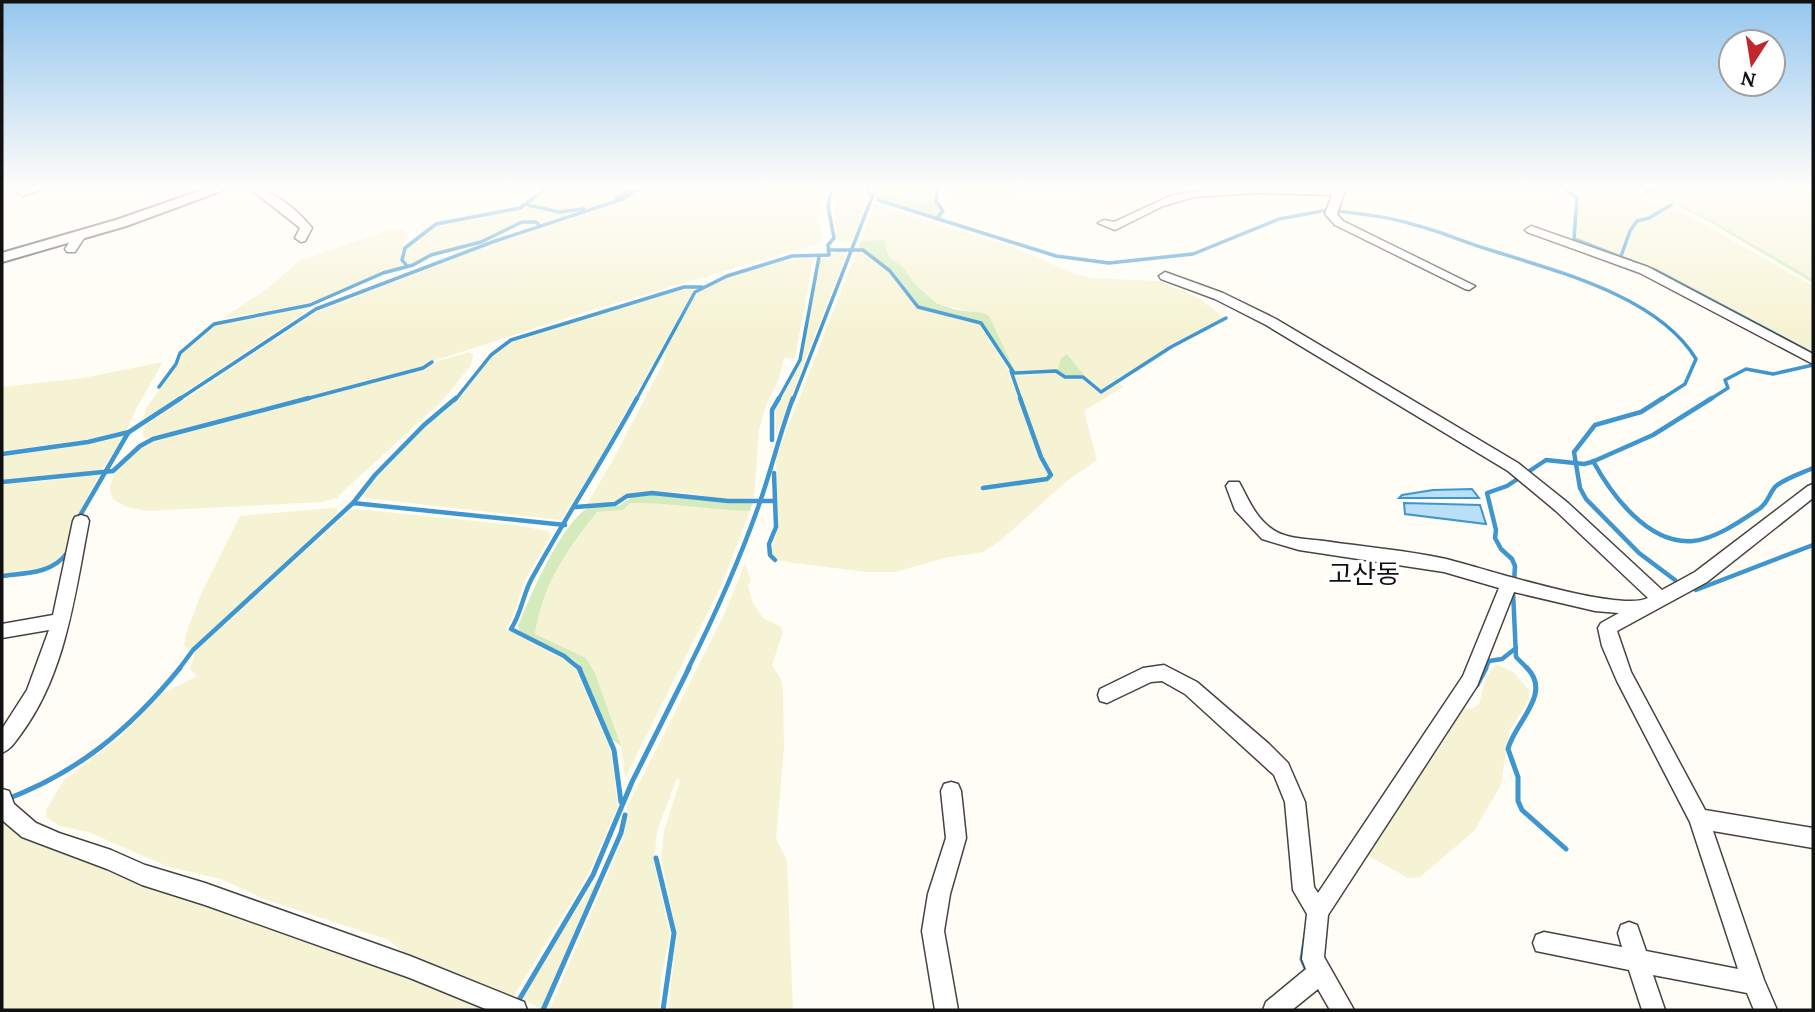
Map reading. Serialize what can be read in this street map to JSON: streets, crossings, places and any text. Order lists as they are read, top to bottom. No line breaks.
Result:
{"districts":["고산동"],"north":"bottom"}
